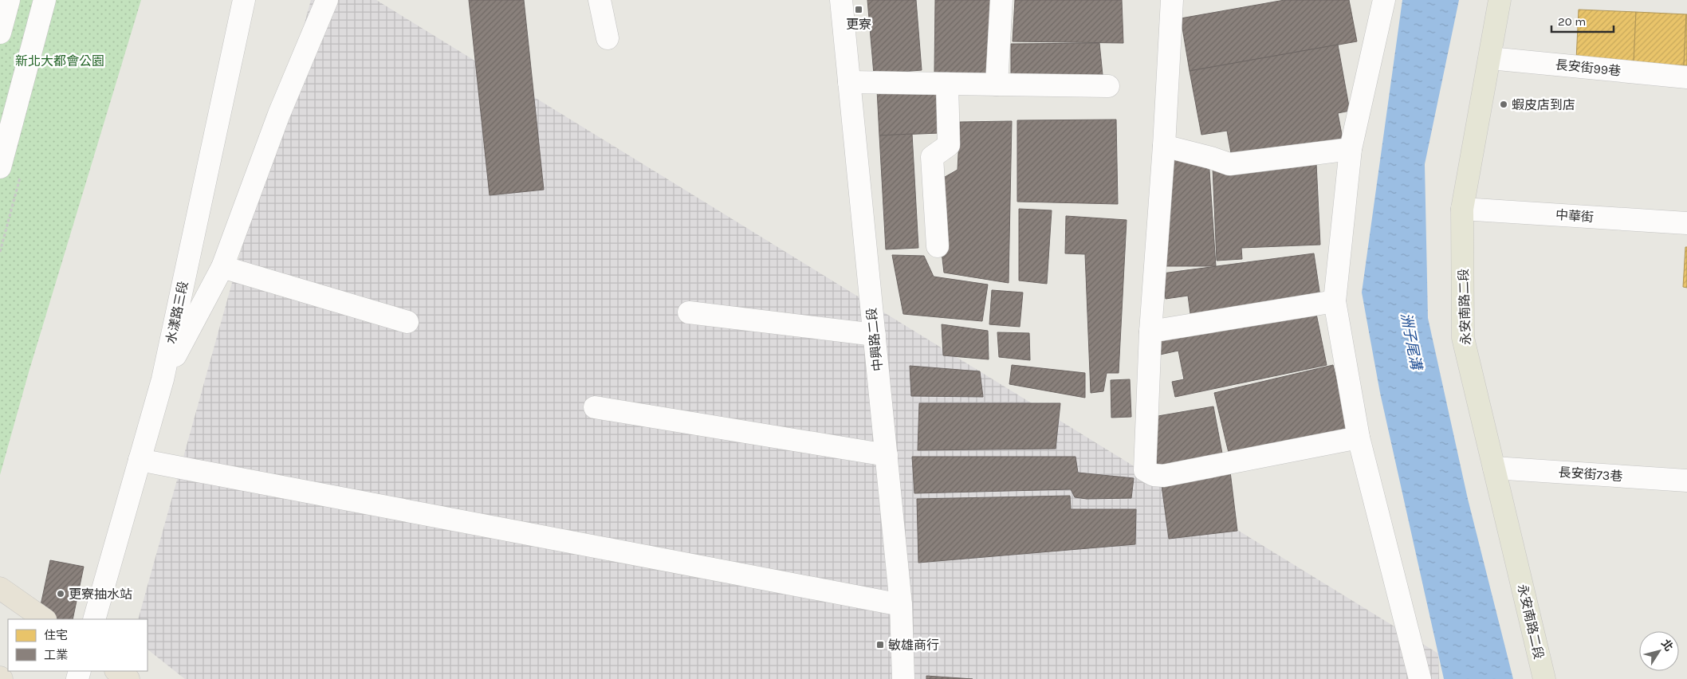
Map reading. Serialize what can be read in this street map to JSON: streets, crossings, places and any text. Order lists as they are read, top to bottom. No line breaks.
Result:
{"streets":{"main road":["永安南路二段"],"street":["長安街99巷","中華街","水漾路三段","中興路二段","長安街73巷"]},"crossings":[["長安街99巷","永安南路二段"],["中華街","永安南路二段"],["永安南路二段","長安街73巷"]],"water":["洲子尾溝"],"parks":["新北大都會公園"],"places":{"transit":["更寮","敏雄商行"],"other":["蝦皮店到店","更寮抽水站"]},"legend":["住宅","工業"],"scale_bar":"20 m","north":"top right"}
